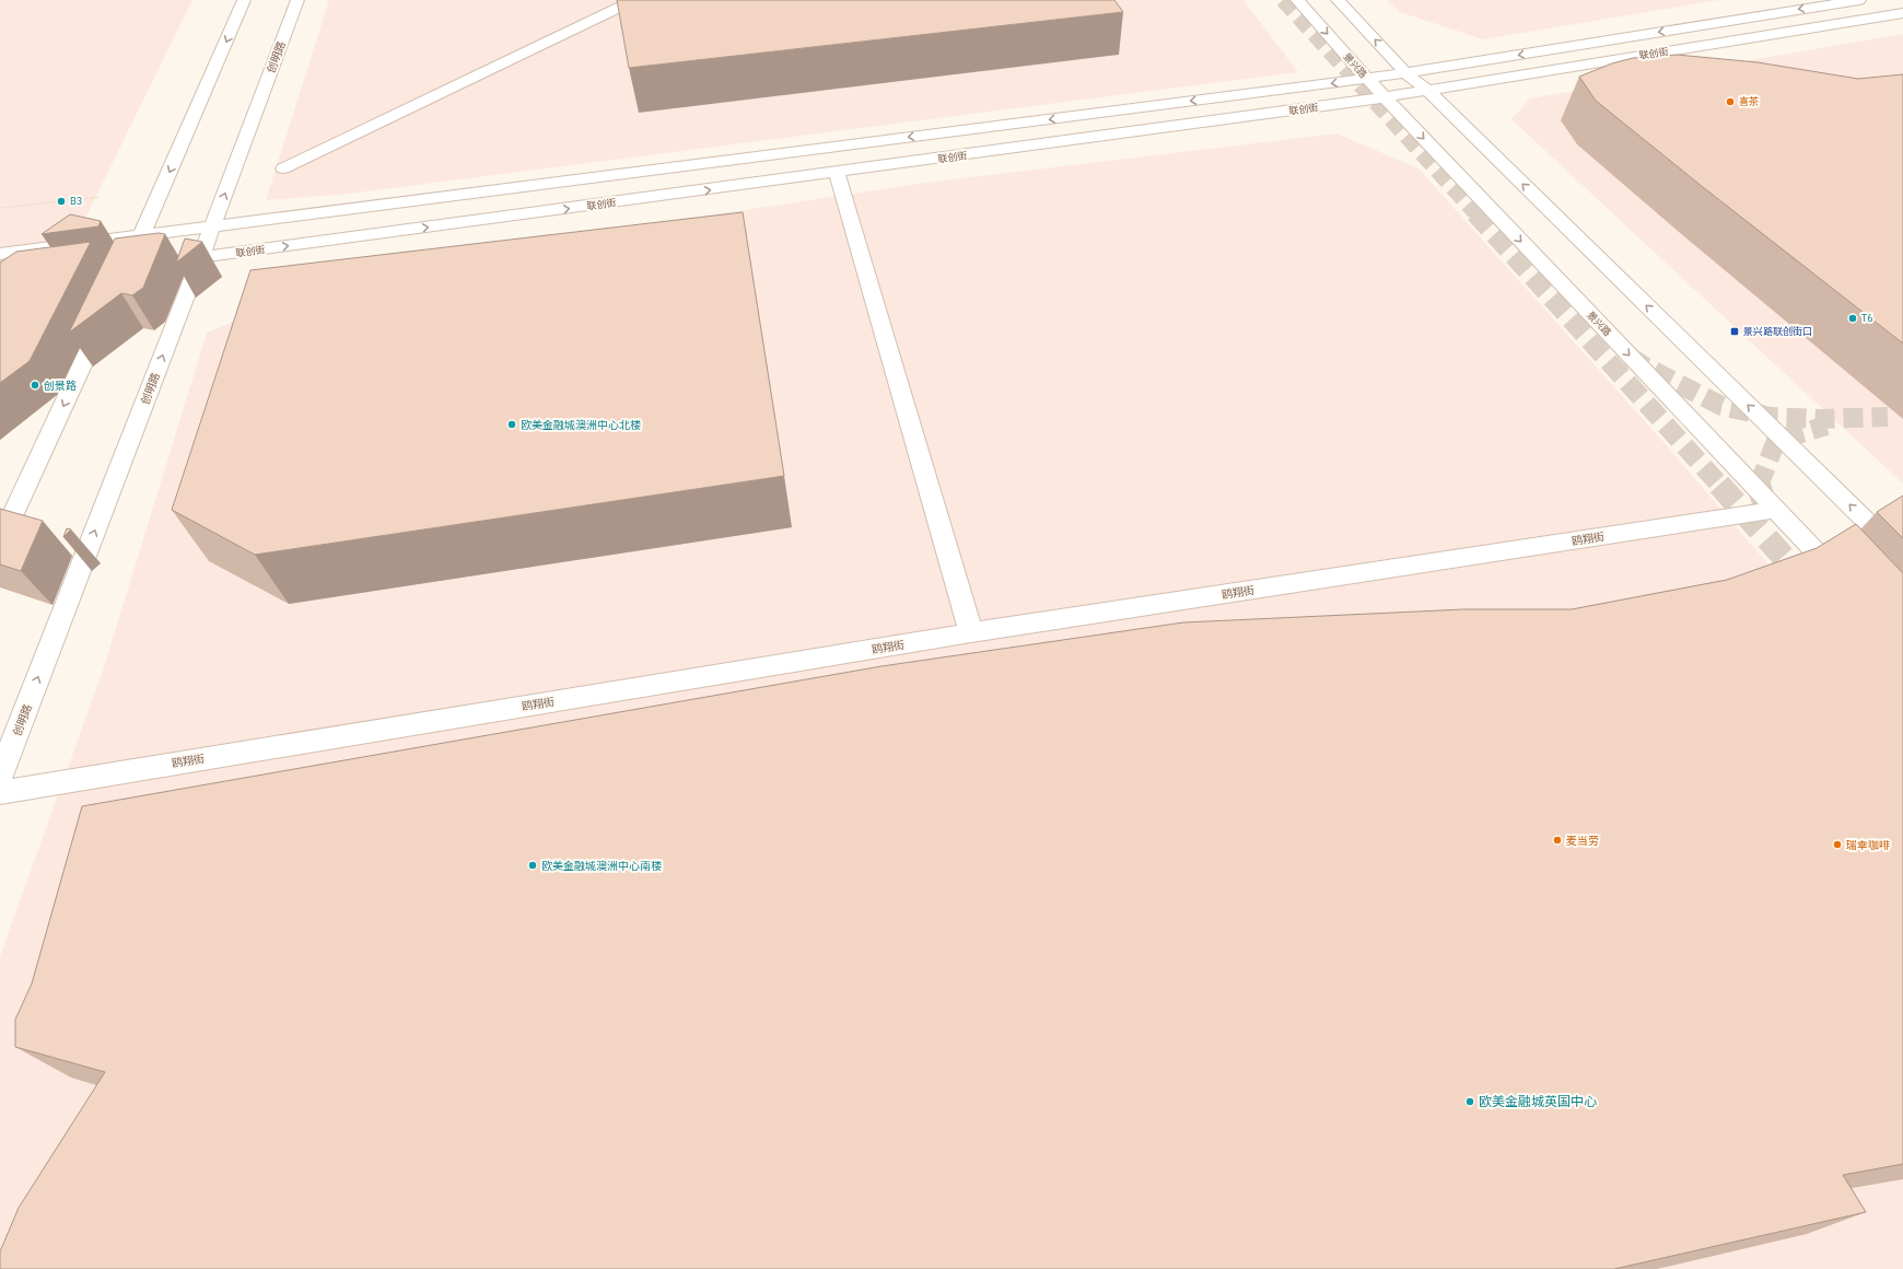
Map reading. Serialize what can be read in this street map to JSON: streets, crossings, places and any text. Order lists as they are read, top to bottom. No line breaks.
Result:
{"streets":{"street":["联创街","创明路","景兴路","鸥翔街"]},"crossings":[["联创街","创明路"],["联创街","景兴路"],["景兴路","鸥翔街"]],"places":{"other":["喜茶","B3","T6","创景路","欧美金融城澳洲中心北楼","麦当劳","瑞幸咖啡","欧美金融城澳洲中心南楼","欧美金融城英国中心"],"transit":["景兴路联创街口"]}}
